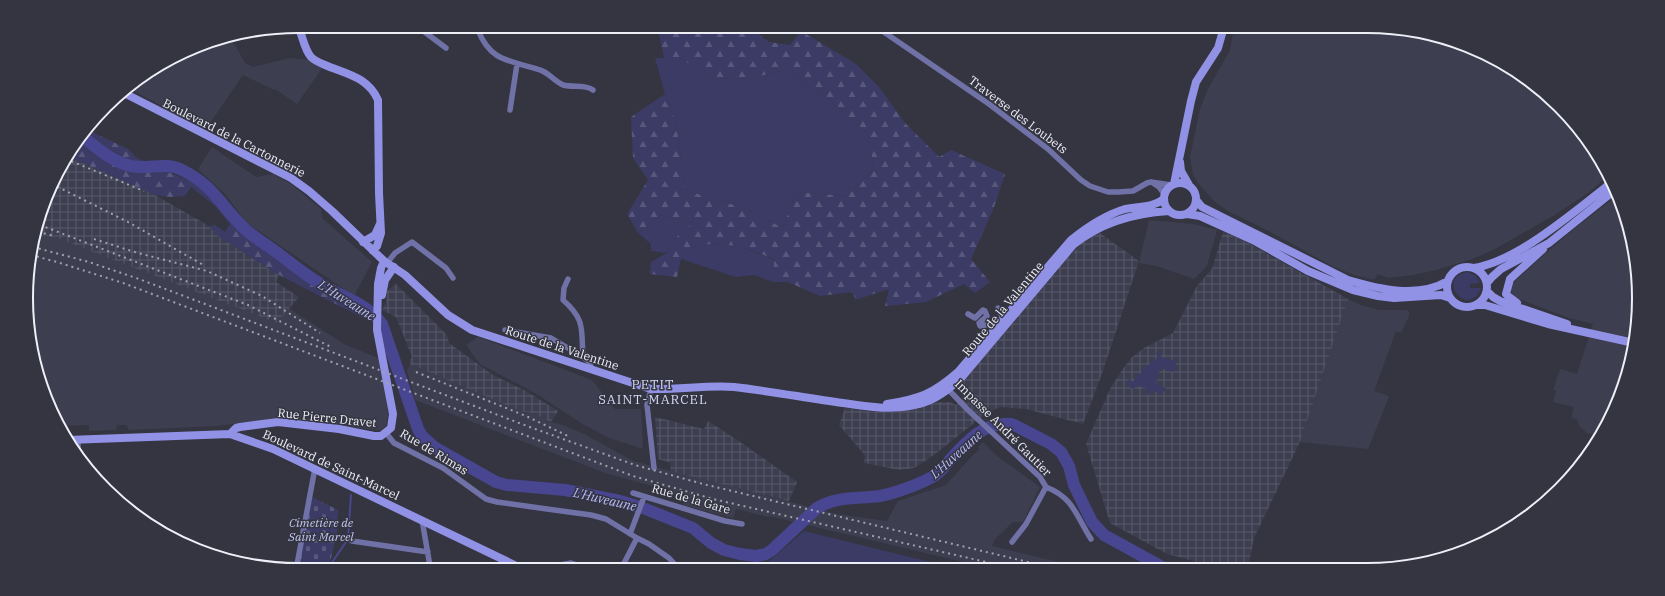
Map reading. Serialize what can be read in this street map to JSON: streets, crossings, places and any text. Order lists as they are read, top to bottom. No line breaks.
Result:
{"streets":{"main road":["Boulevard de la Cartonnerie","Route de la Valentine","Rue Pierre Dravet","Boulevard de Saint-Marcel"],"street":["Traverse des Loubets","Impasse André Gautier","Rue de Rimas","Rue de la Gare"]},"crossings":[["Boulevard de la Cartonnerie","Route de la Valentine"],["Boulevard de la Cartonnerie","Rue Pierre Dravet"],["Route de la Valentine","Rue Pierre Dravet"],["Route de la Valentine","Impasse André Gautier"],["Rue Pierre Dravet","Rue de Rimas"],["Rue Pierre Dravet","Boulevard de Saint-Marcel"]],"districts":["PETIT SAINT-MARCEL"],"water":["L'Huveaune"],"parks":["Cimetière de Saint Marcel"]}
